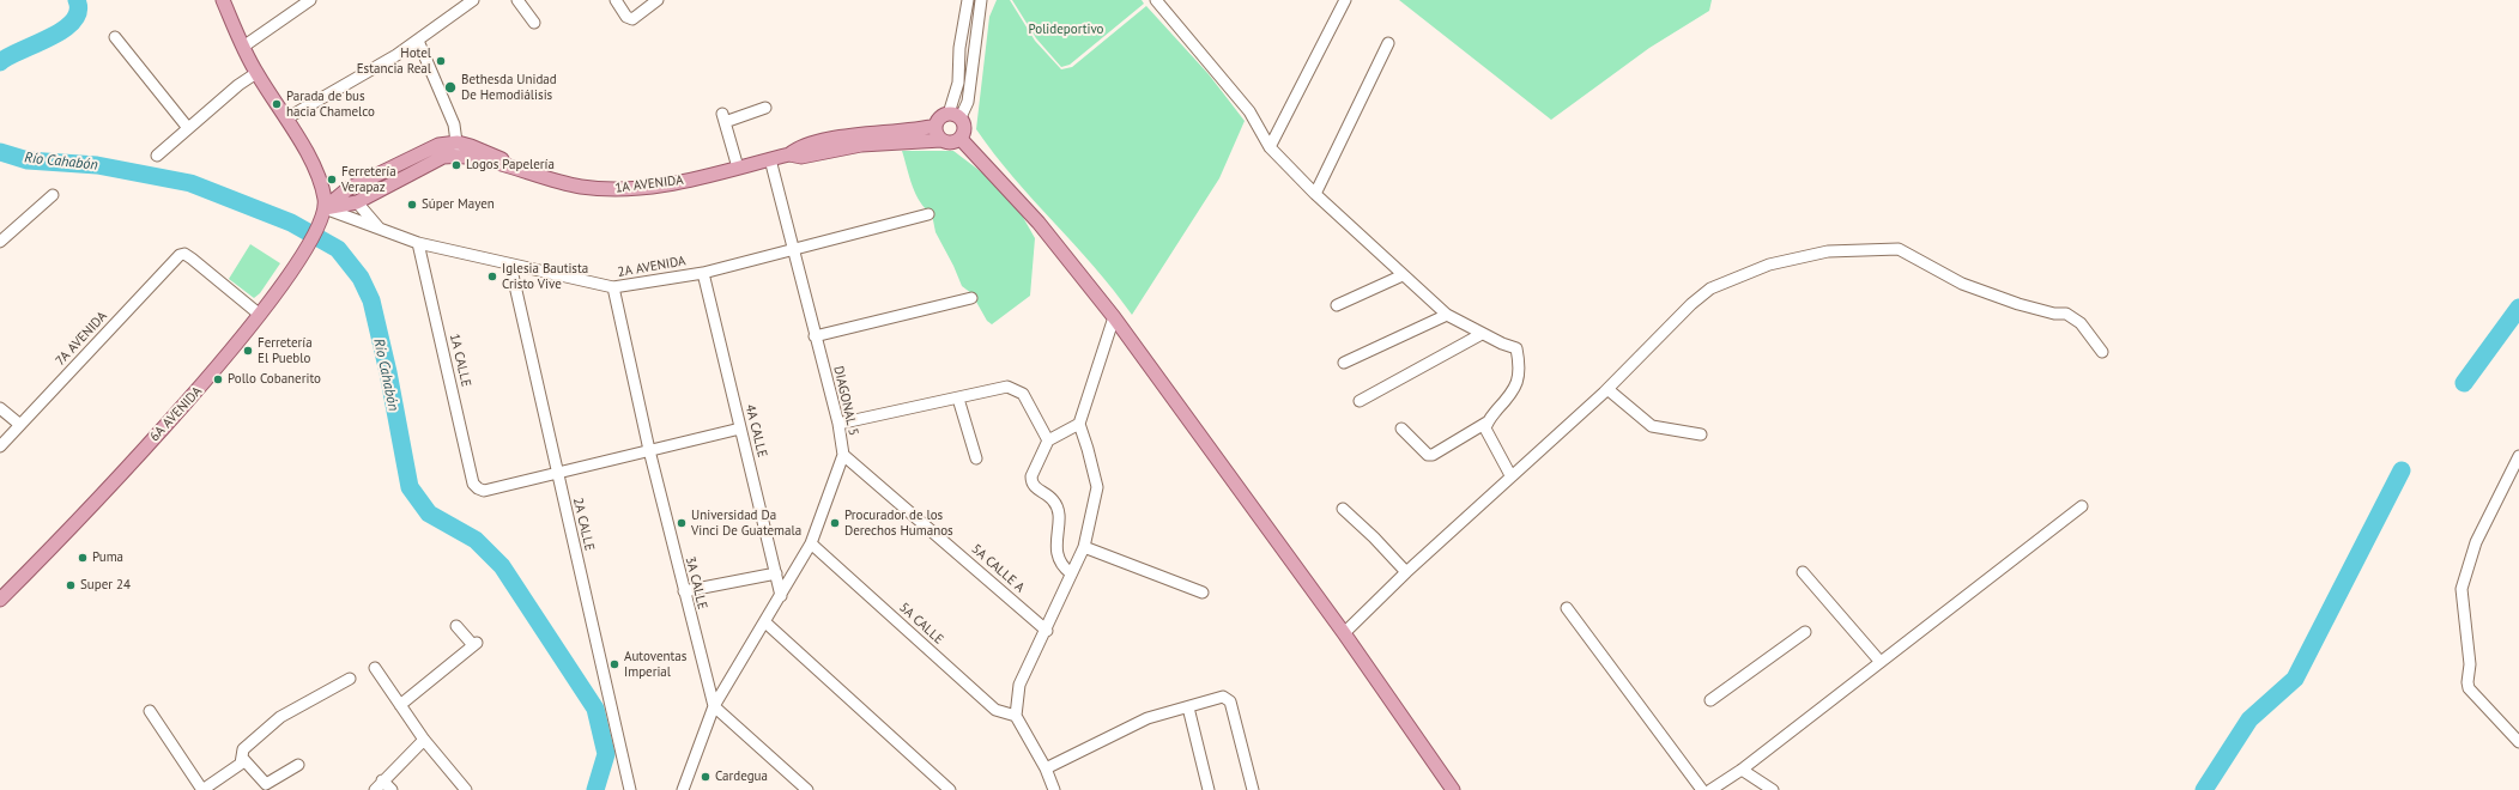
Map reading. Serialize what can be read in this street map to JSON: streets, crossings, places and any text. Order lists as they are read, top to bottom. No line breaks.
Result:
{"streets":{"main road":["1A AVENIDA","6A AVENIDA"],"street":["2A AVENIDA","7A AVENIDA","1A CALLE","DIAGONAL 5","4A CALLE","2A CALLE","5A CALLE A","3A CALLE","5A CALLE"]},"crossings":[["1A AVENIDA","2A AVENIDA"],["1A AVENIDA","DIAGONAL 5"],["1A AVENIDA","6A AVENIDA"],["2A AVENIDA","1A CALLE"],["2A AVENIDA","DIAGONAL 5"],["2A AVENIDA","6A AVENIDA"],["2A AVENIDA","4A CALLE"],["2A AVENIDA","2A CALLE"],["2A AVENIDA","3A CALLE"],["7A AVENIDA","6A AVENIDA"],["1A CALLE","2A CALLE"],["DIAGONAL 5","4A CALLE"],["DIAGONAL 5","5A CALLE A"],["DIAGONAL 5","3A CALLE"],["DIAGONAL 5","5A CALLE"]],"water":["Río Cahabón"],"parks":["Polideportivo"],"places":["Hotel Estancia Real","Bethesda Unidad De Hemodiálisis","Parada de bus hacia Chamelco","Logos Papelería","Ferretería Verapaz","Súper Mayen","Iglesia Bautista Cristo Vive","Ferretería El Pueblo","Pollo Cobanerito","Universidad Da Vinci De Guatemala","Procurador de los Derechos Humanos","Puma","Super 24","Autoventas Imperial","Cardegua"]}
